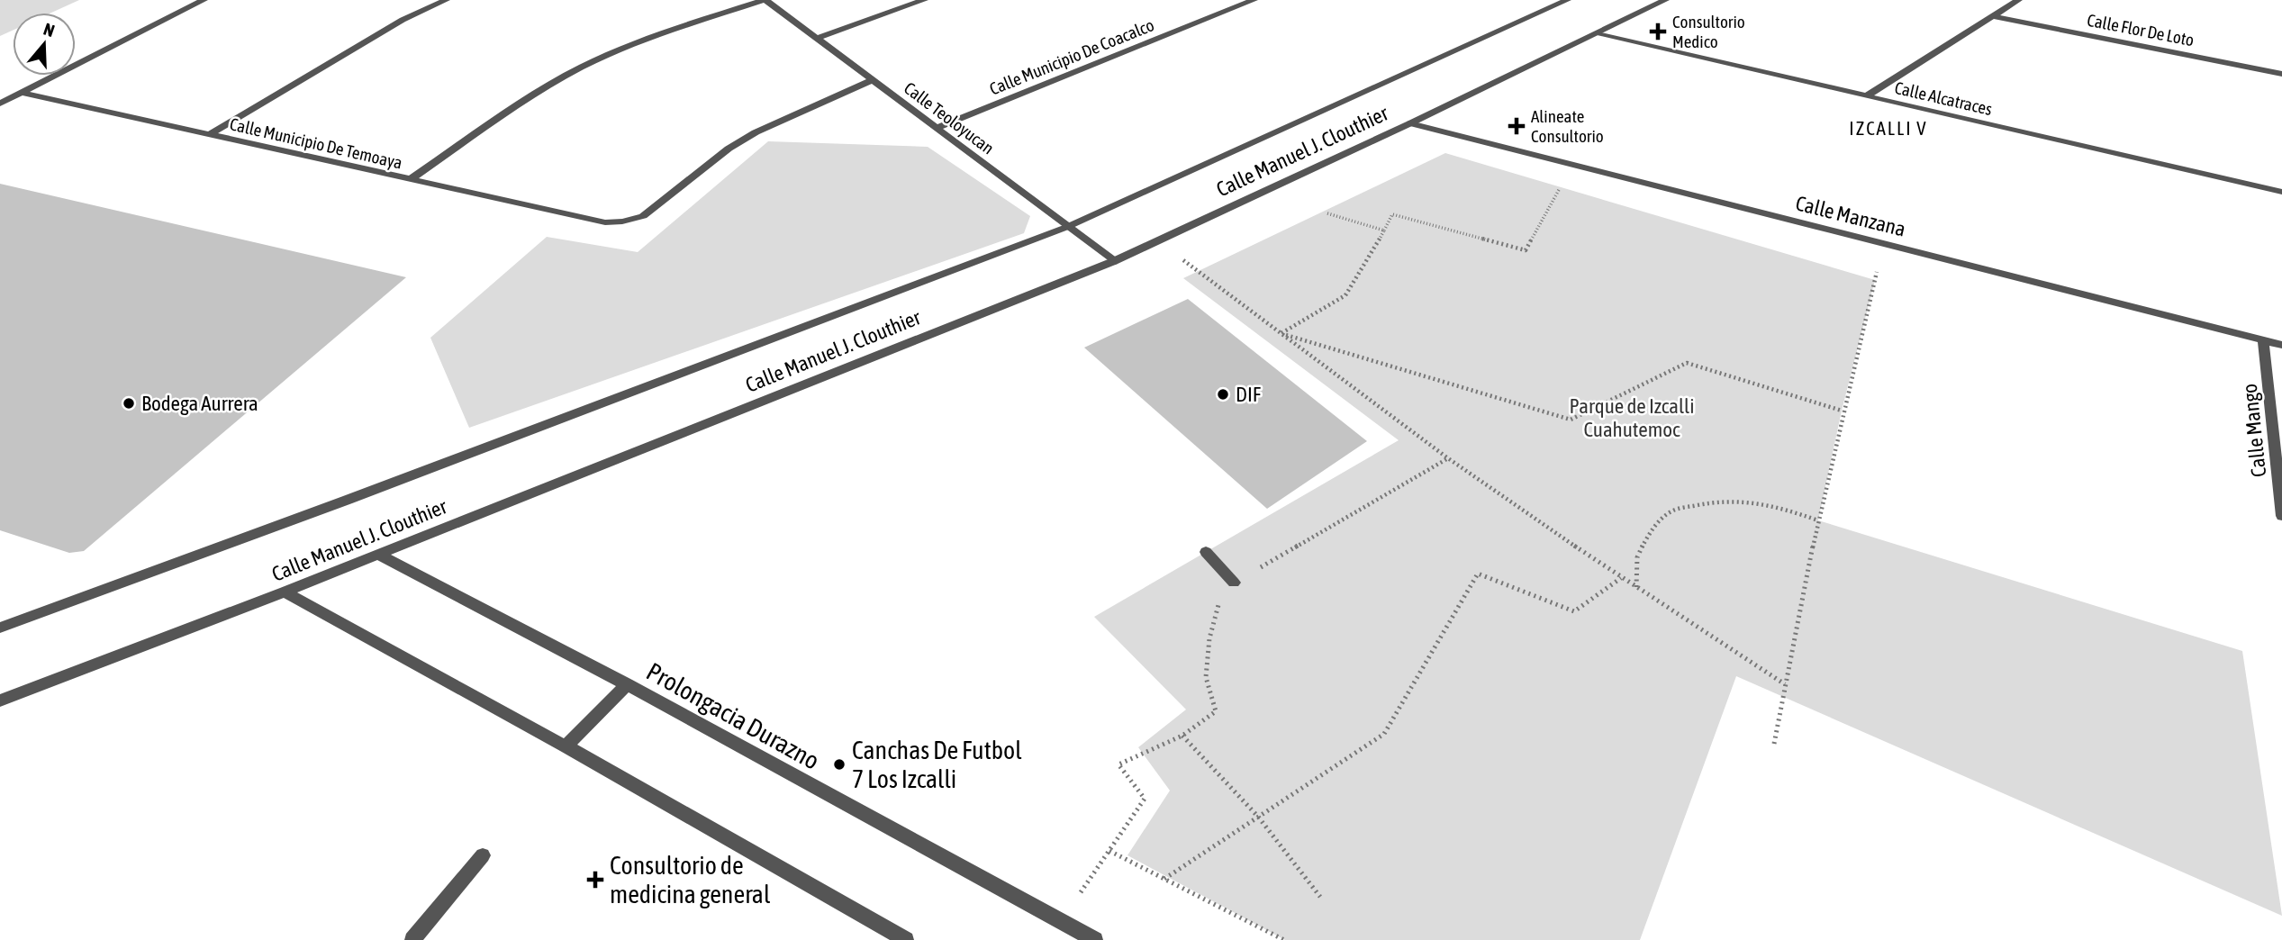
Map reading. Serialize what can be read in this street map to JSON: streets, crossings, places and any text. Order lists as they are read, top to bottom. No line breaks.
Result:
{"streets":{"street":["Calle Flor De Loto","Calle Municipio De Coacalco","Calle Alcatraces","Calle Teoloyucan","Calle Municipio De Temoaya","Calle Manuel J. Clouthier","Calle Manzana","Calle Mango","Prolongacia Durazno"]},"crossings":[["Calle Municipio De Coacalco","Calle Teoloyucan"],["Calle Alcatraces","Calle Manuel J. Clouthier"],["Calle Teoloyucan","Calle Municipio De Temoaya"],["Calle Teoloyucan","Calle Manuel J. Clouthier"],["Calle Manuel J. Clouthier","Calle Manzana"],["Calle Manuel J. Clouthier","Prolongacia Durazno"],["Calle Manzana","Calle Mango"]],"districts":["IZCALLI V"],"parks":["Parque de Izcalli Cuahutemoc"],"places":{"health":["Consultorio Medico","Alineate Consultorio","Consultorio de medicina general"],"other":["DIF","Bodega Aurrera","Canchas De Futbol 7 Los Izcalli"]},"north":"top"}
